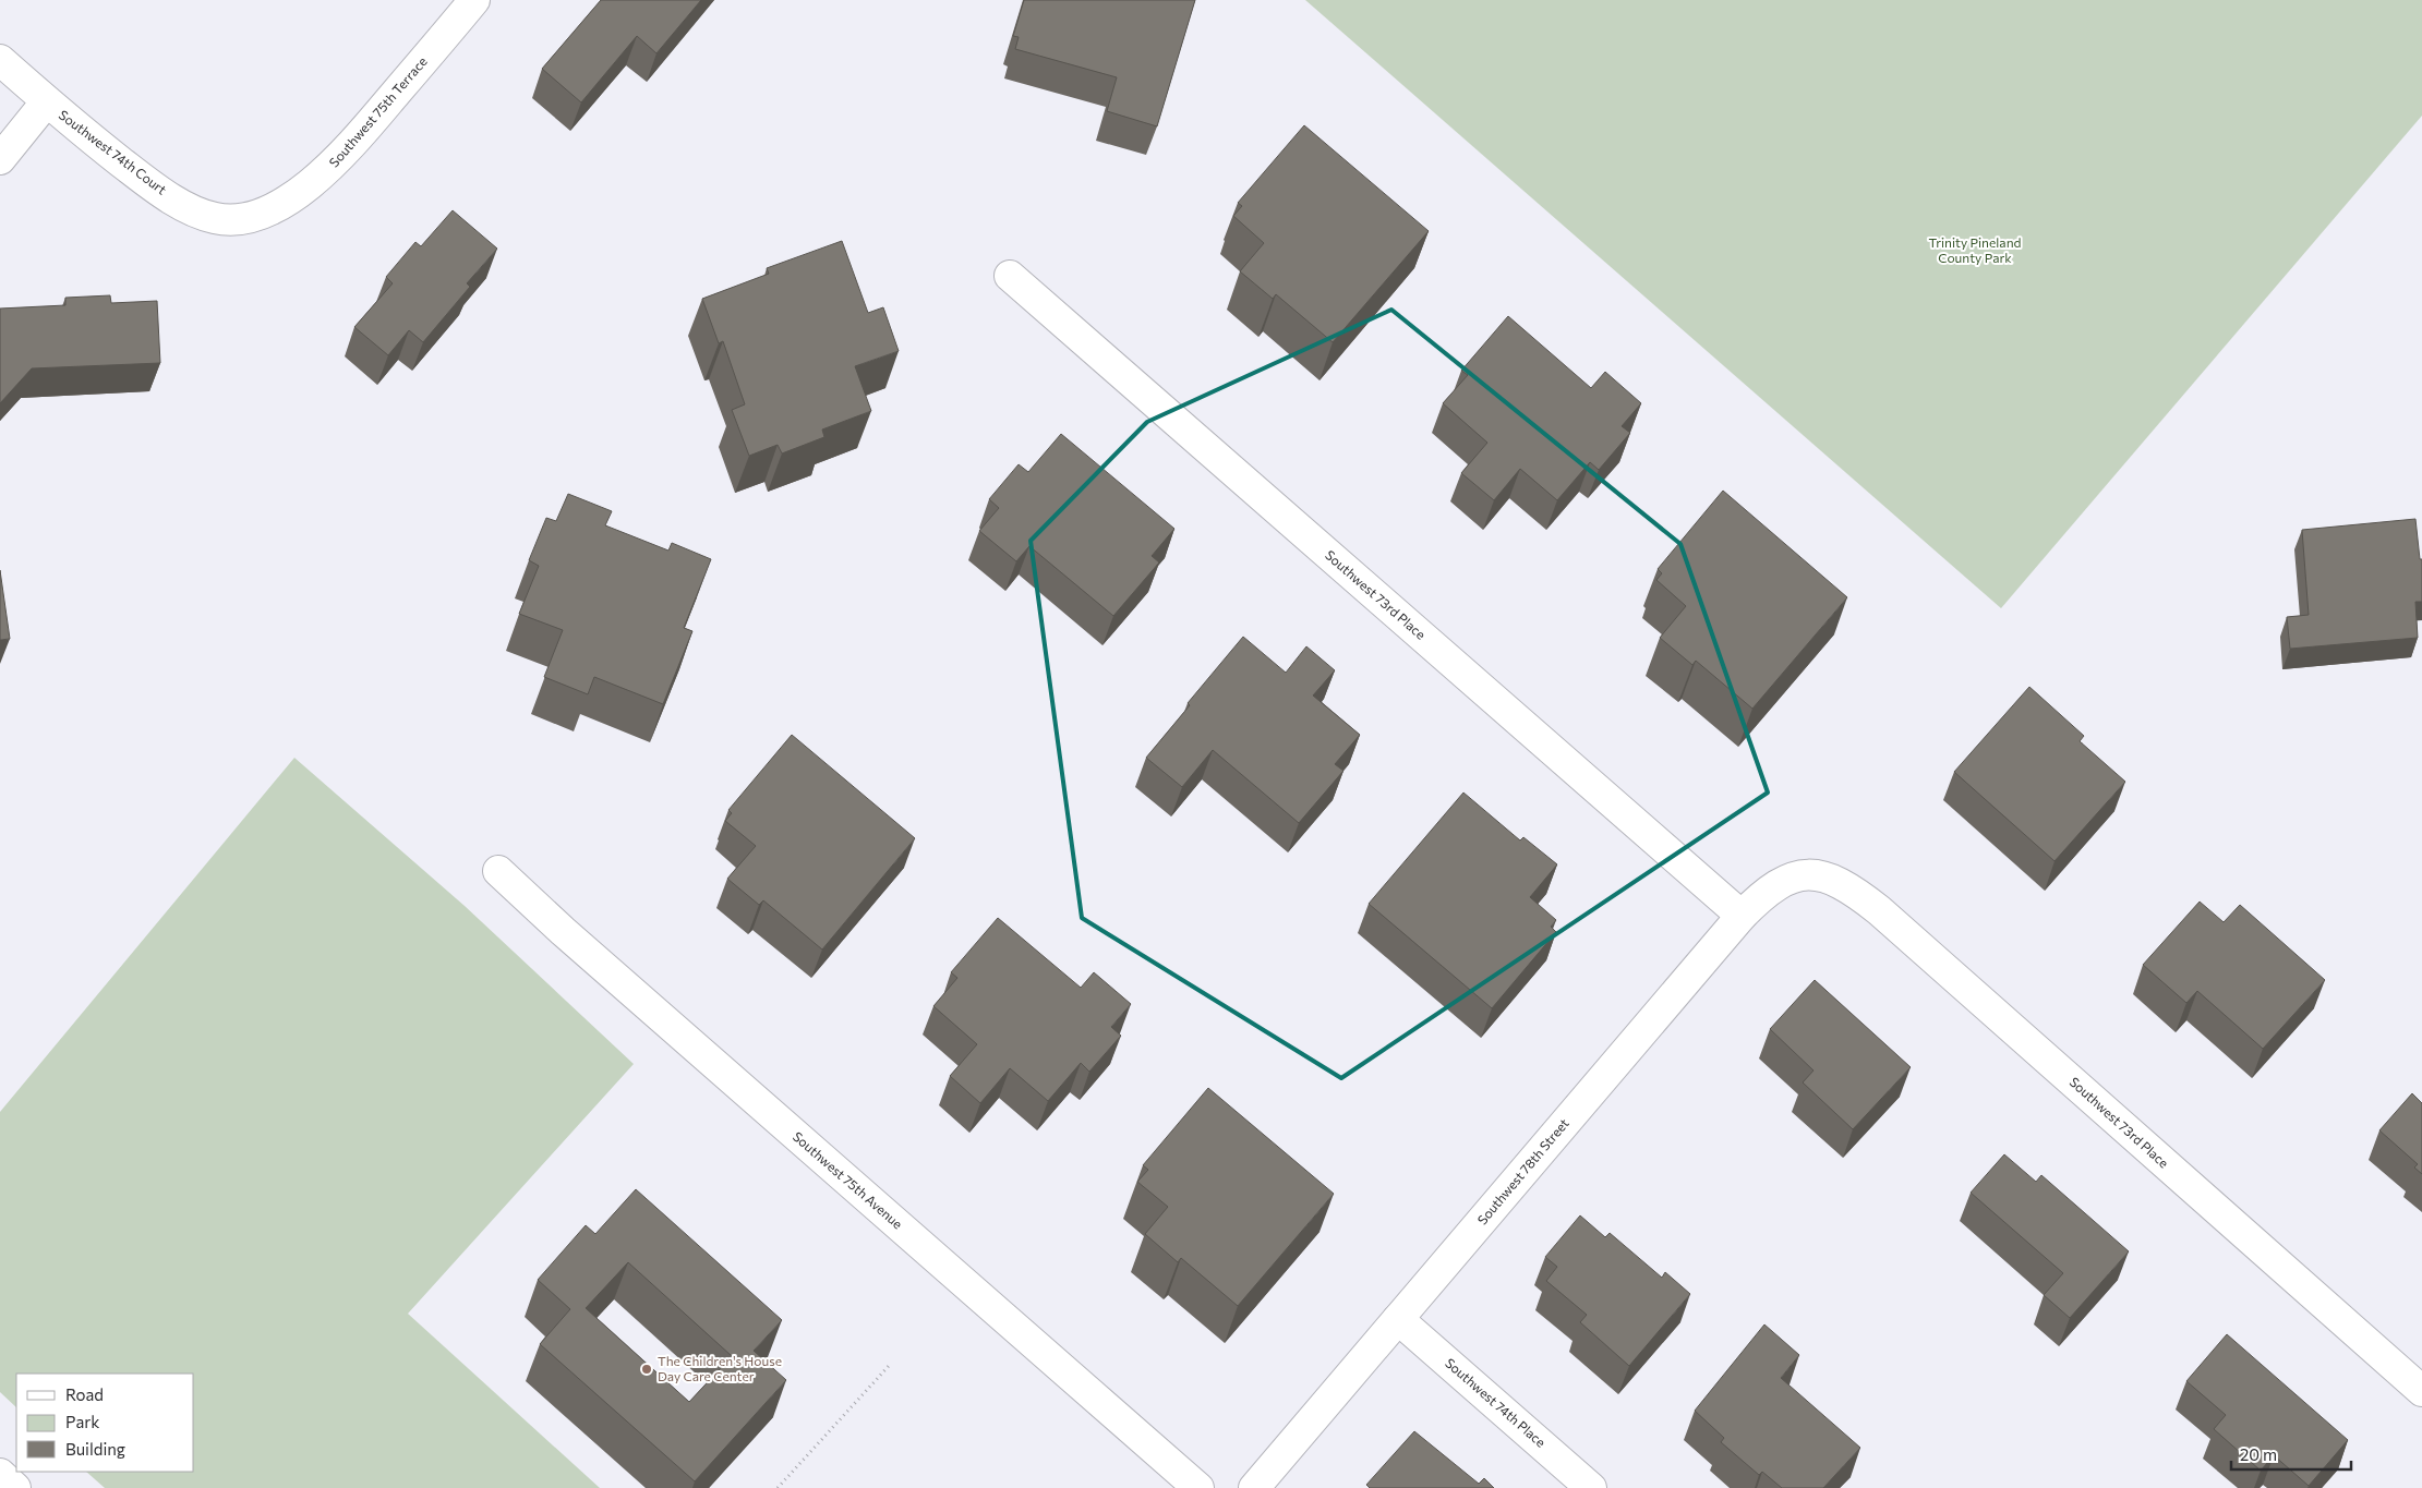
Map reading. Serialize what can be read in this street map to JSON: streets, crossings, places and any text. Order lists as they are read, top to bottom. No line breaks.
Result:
{"streets":{"street":["Southwest 75th Terrace","Southwest 74th Court","Southwest 73rd Place","Southwest 78th Street","Southwest 75th Avenue","Southwest 74th Place"]},"crossings":[["Southwest 75th Terrace","Southwest 74th Court"],["Southwest 73rd Place","Southwest 78th Street"],["Southwest 78th Street","Southwest 74th Place"]],"parks":["Trinity Pineland County Park"],"places":["The Children's House Day Care Center"],"legend":["Road","Park","Building"],"scale_bar":"20 m"}
